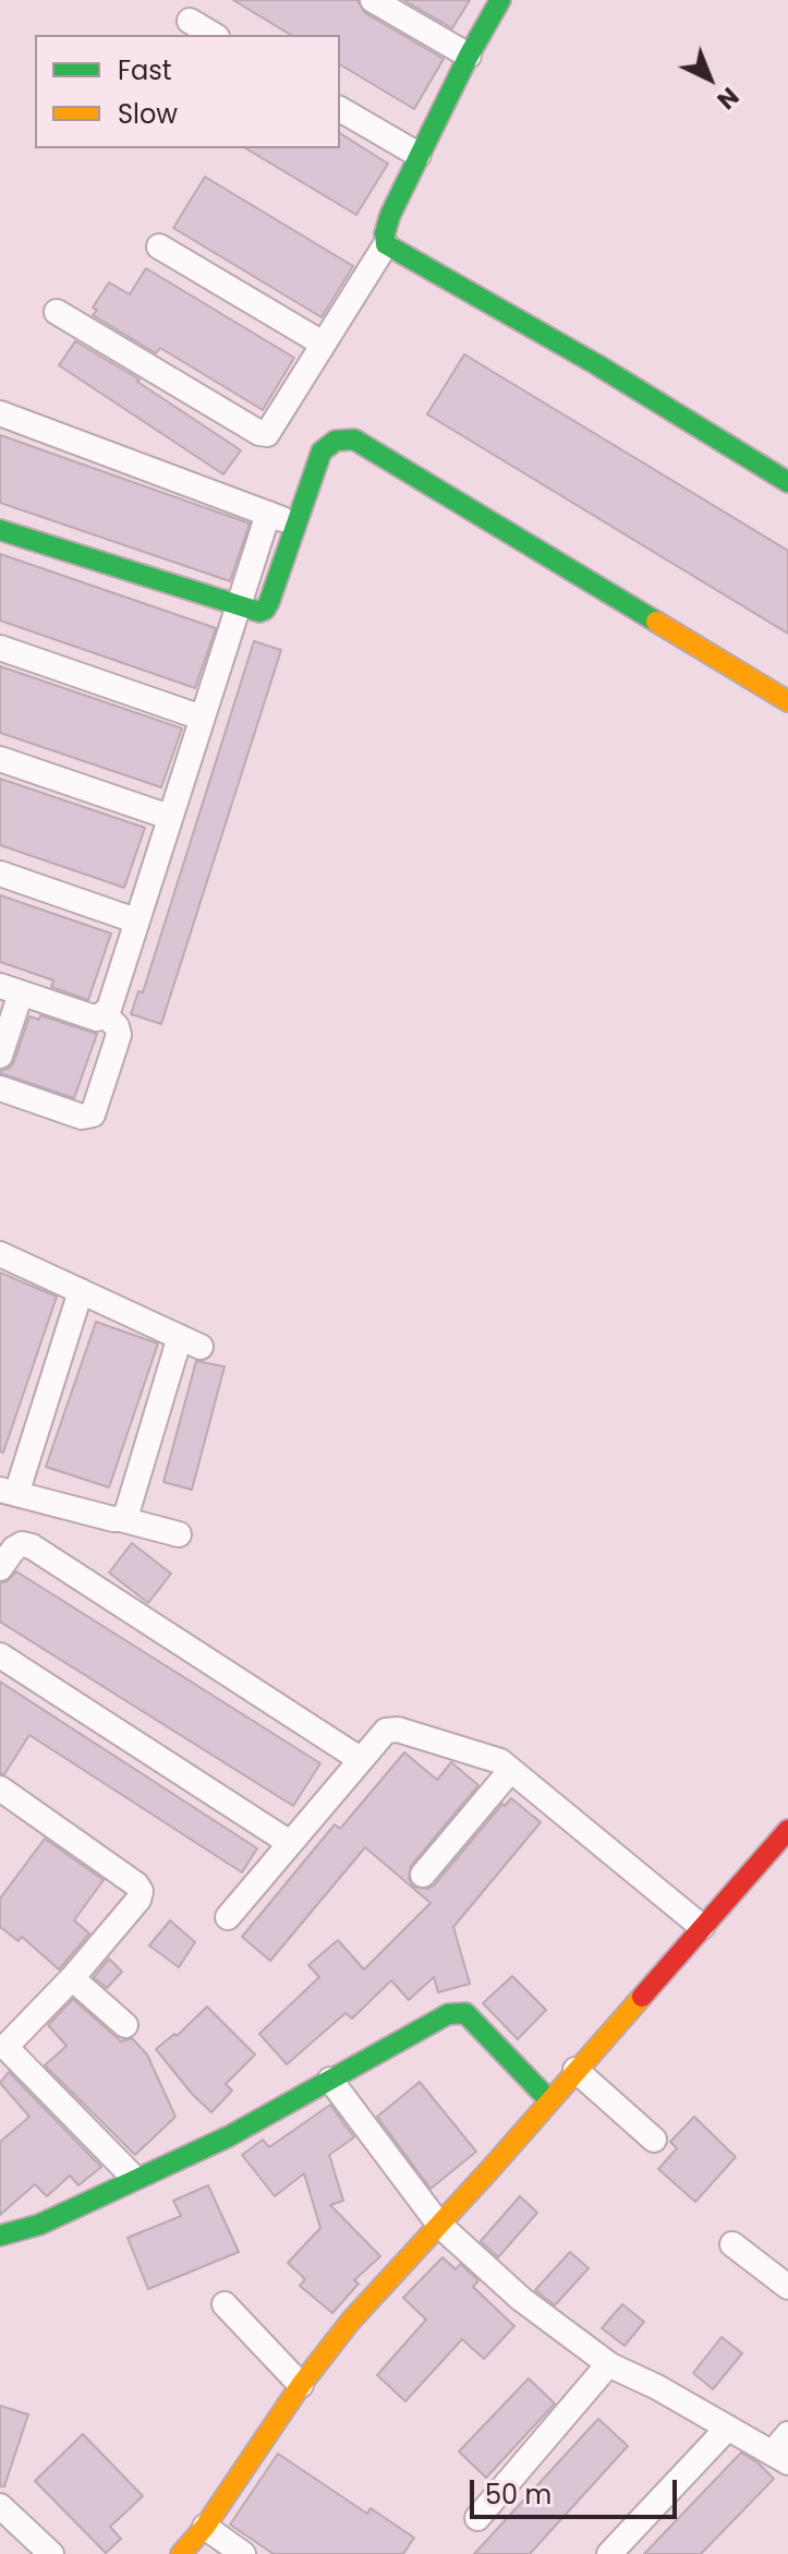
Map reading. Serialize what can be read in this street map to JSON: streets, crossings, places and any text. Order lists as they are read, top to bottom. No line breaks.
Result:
{"legend":["Fast","Slow"],"scale_bar":"50 m","north":"bottom right"}
